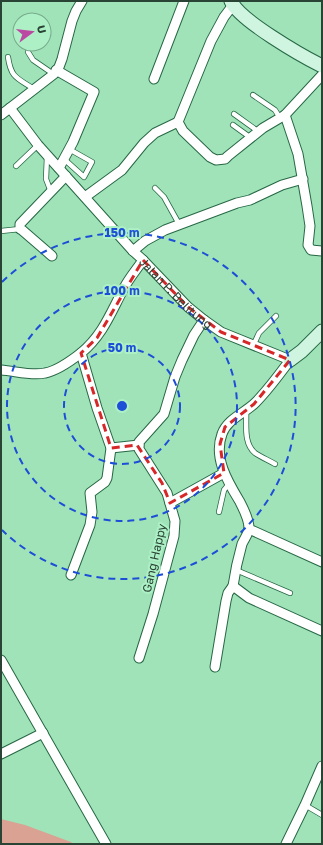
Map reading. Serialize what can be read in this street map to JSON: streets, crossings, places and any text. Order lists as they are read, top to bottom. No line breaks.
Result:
{"streets":{"street":["Jalan P. Belitung","Gang Happy"]},"north":"right","rings":["150 m","100 m","50 m"]}
